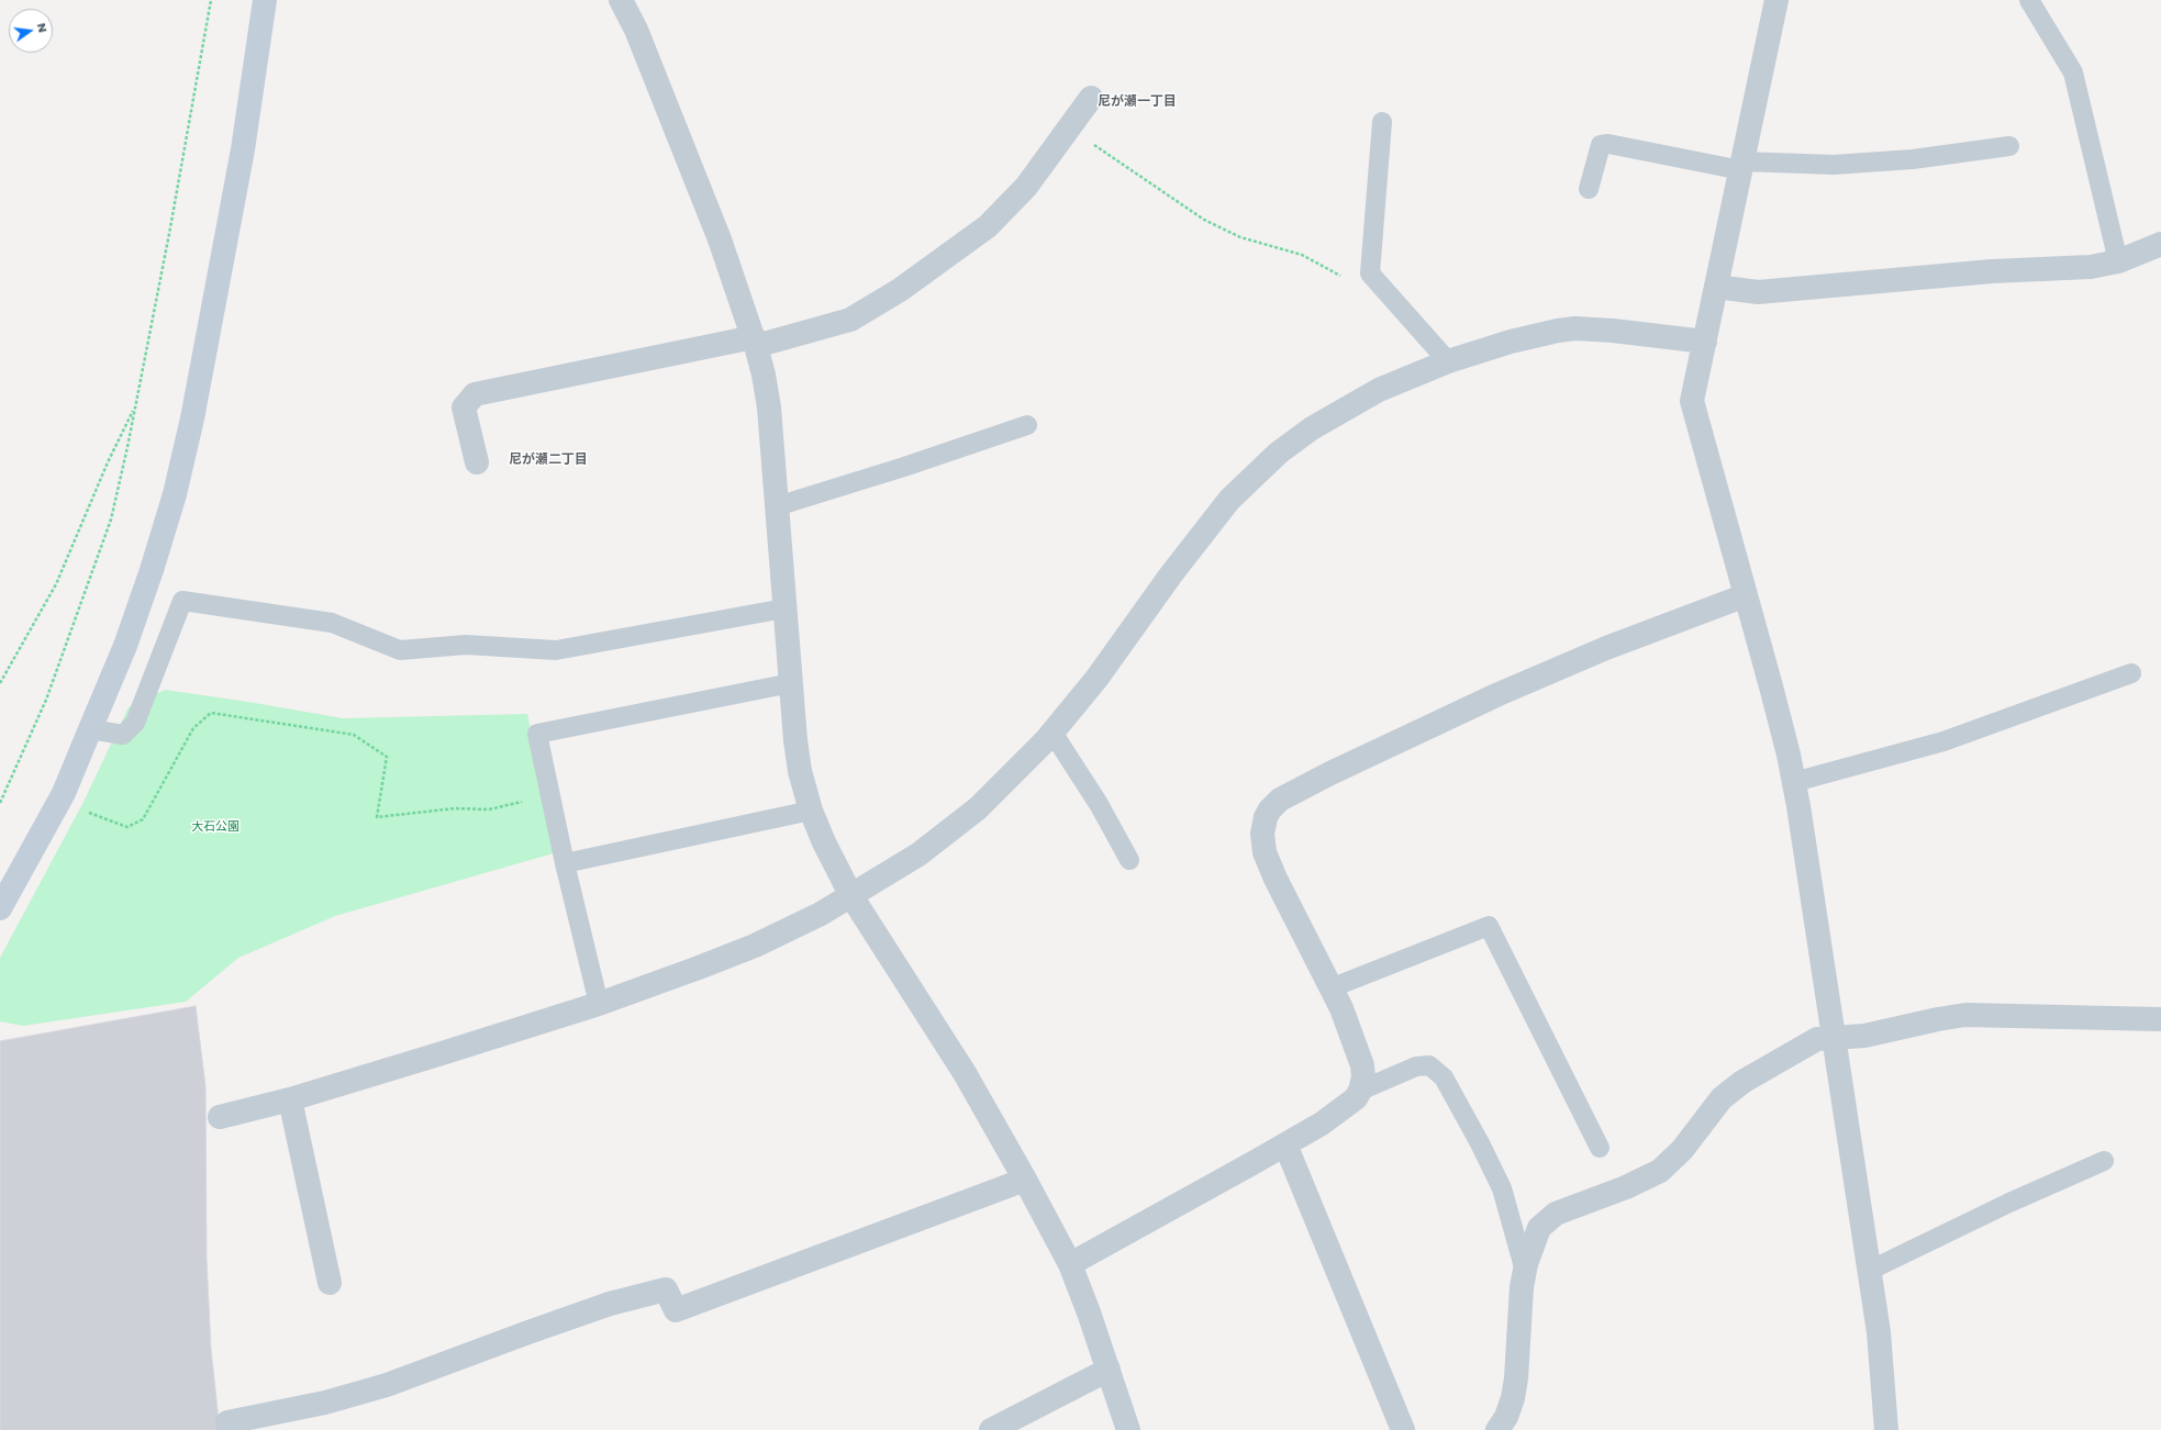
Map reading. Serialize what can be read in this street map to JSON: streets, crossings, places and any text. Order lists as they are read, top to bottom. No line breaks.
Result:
{"districts":["尼が瀬一丁目","尼が瀬二丁目"],"parks":["大石公園"],"north":"right"}
